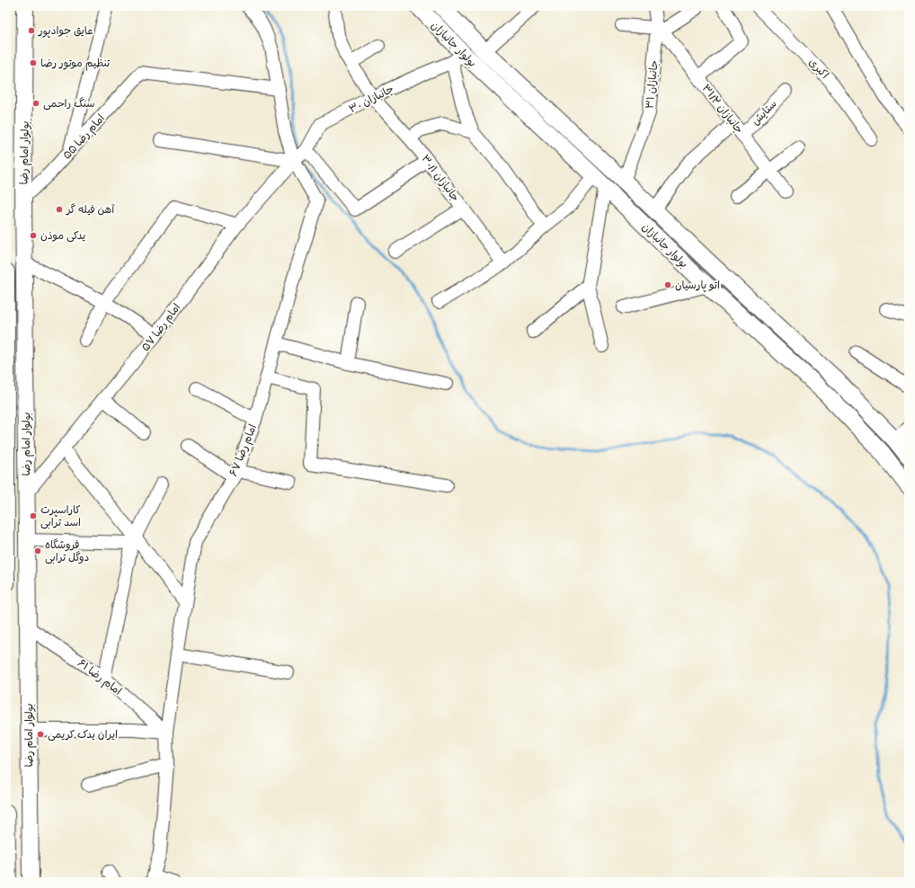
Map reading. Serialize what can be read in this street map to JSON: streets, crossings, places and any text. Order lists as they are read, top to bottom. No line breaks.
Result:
{"streets":{"main road":["بولوار جانبازان","بولوار امام رضا"],"street":["اکبری","جانبازان ۳۱","جانبازان ۳۰","جانبازان ۳۱/۲","ستایش","امام رضا ۵۵","جانبازان ۳۰/۱","امام رضا ۵۷","امام رضا ۶۷","امام رضا ۶۱"]},"crossings":[["بولوار جانبازان","جانبازان ۳۱"],["بولوار جانبازان","جانبازان ۳۰"],["جانبازان ۳۱","جانبازان ۳۱/۲"],["جانبازان ۳۰","جانبازان ۳۰/۱"],["جانبازان ۳۰","امام رضا ۵۷"],["جانبازان ۳۰","امام رضا ۶۷"],["جانبازان ۳۱/۲","ستایش"],["امام رضا ۵۵","بولوار امام رضا"],["امام رضا ۵۵","امام رضا ۶۷"],["بولوار امام رضا","امام رضا ۵۷"],["بولوار امام رضا","امام رضا ۶۱"],["امام رضا ۵۷","امام رضا ۶۷"],["امام رضا ۶۷","امام رضا ۶۱"]],"places":["عایق جوادپور","تنظیم موتور رضا","سنگ راحمی","آهن فیله گر","یدکی موذن","اتو پارسیان","کاراسپرت اسد ترابی","فروشگاه دوگل ترابی","ایران یدک کریمی"]}
